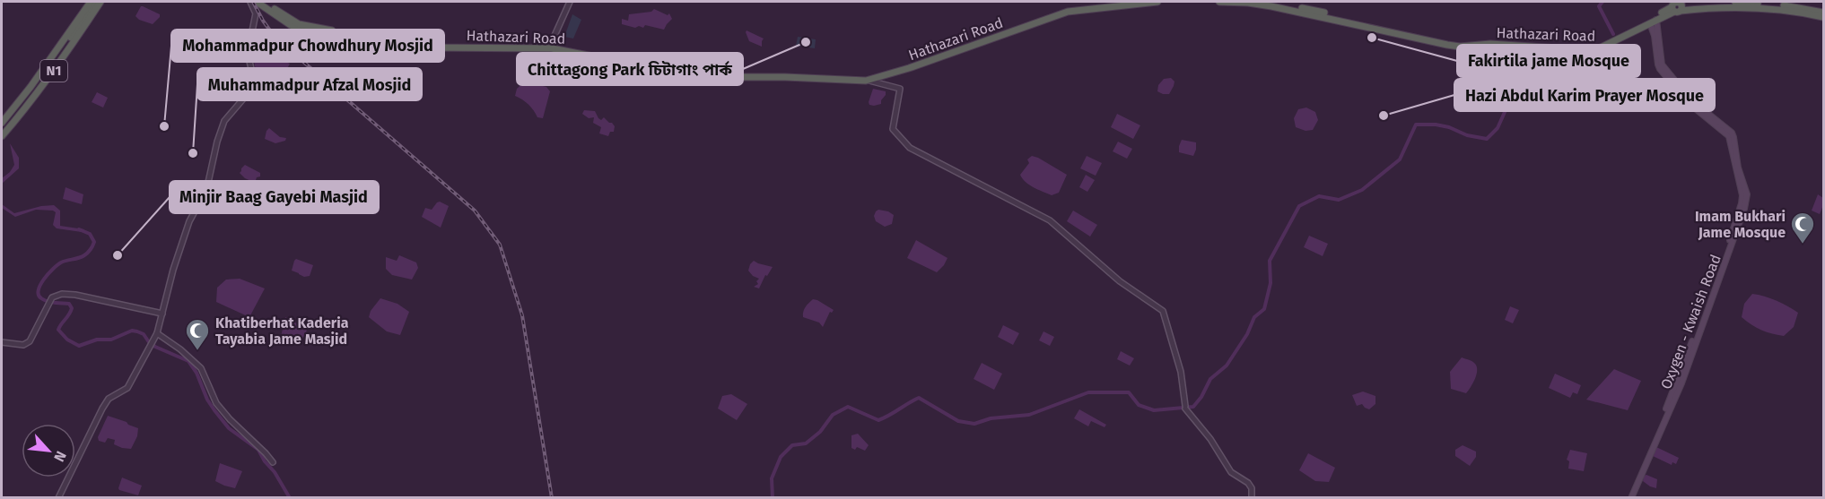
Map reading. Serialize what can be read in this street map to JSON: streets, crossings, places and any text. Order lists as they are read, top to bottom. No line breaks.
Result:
{"streets":{"highway":["Hathazari Road"],"main road":["Oxygen - Kwaish Road"]},"crossings":[["Hathazari Road","Oxygen - Kwaish Road"]],"places":{"other":["Fakirtila jame Mosque","Chittagong Park চিটাগাং পার্ক","Hazi Abdul Karim Prayer Mosque","Mohammadpur Chowdhury Mosjid","Muhammadpur Afzal Mosjid","Minjir Baag Gayebi Masjid"],"mosque":["Imam Bukhari Jame Mosque","Khatiberhat Kaderia Tayabia Jame Masjid"]},"north":"bottom right"}
